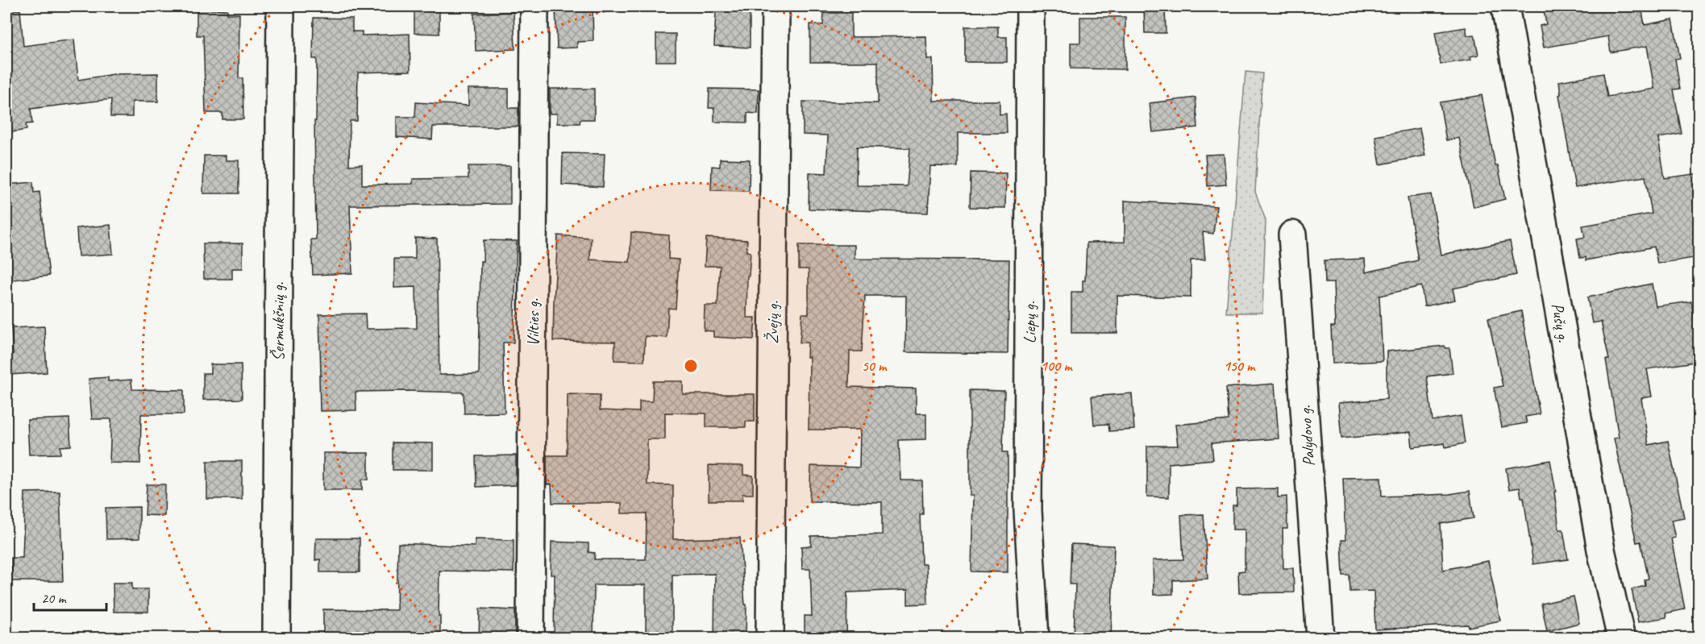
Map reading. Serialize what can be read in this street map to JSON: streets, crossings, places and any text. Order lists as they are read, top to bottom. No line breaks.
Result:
{"streets":{"street":["Šermukšnių g.","Vilties g.","Žvejų g.","Liepų g.","Pušų g.","Palydovo g."]},"scale_bar":"20 m","rings":["50 m","100 m","150 m"]}
